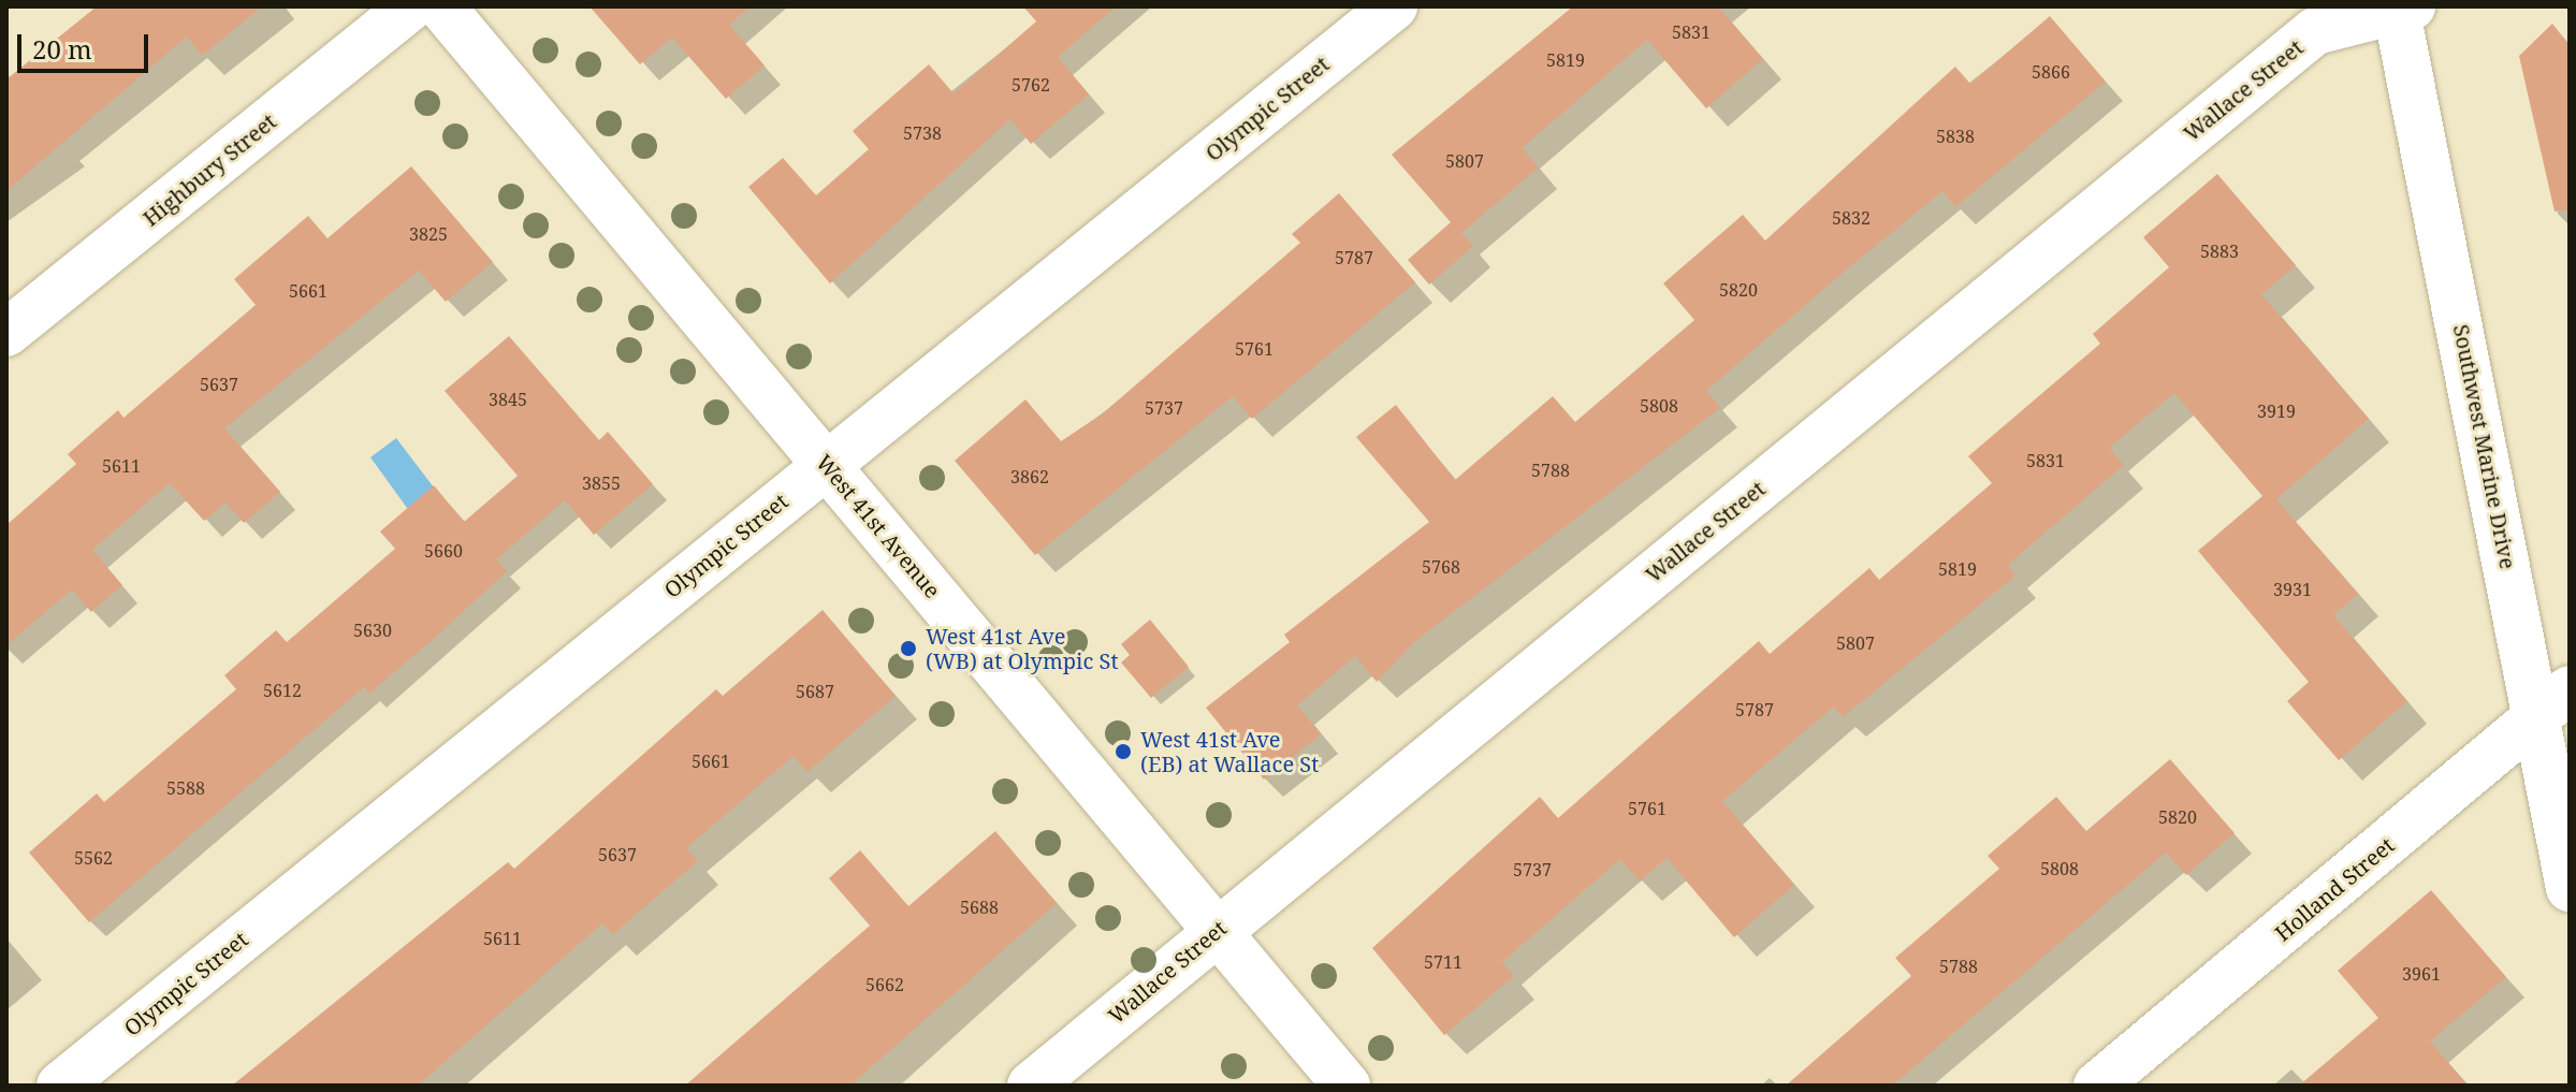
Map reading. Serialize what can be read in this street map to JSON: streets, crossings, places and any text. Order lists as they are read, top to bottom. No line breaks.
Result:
{"streets":{"street":["Wallace Street","Olympic Street","Highbury Street","Southwest Marine Drive","West 41st Avenue","Holland Street"]},"crossings":[["Wallace Street","Southwest Marine Drive"],["Wallace Street","West 41st Avenue"],["Olympic Street","West 41st Avenue"],["Southwest Marine Drive","Holland Street"]],"places":["West 41st Ave (WB) at Olympic St","West 41st Ave (EB) at Wallace St"],"house_numbers":["5831","5819","5866","5762","5738","5838","5807","5832","3825","5883","5787","5820","5661","5761","5637","3845","5808","5737","3919","5831","5611","5788","3862","3855","5660","5768","5819","3931","5630","5807","5612","5687","5787","5661","5588","5761","5820","5637","5562","5808","5737","5688","5611","5711","5788","3961","5662"],"scale_bar":"20 m"}
